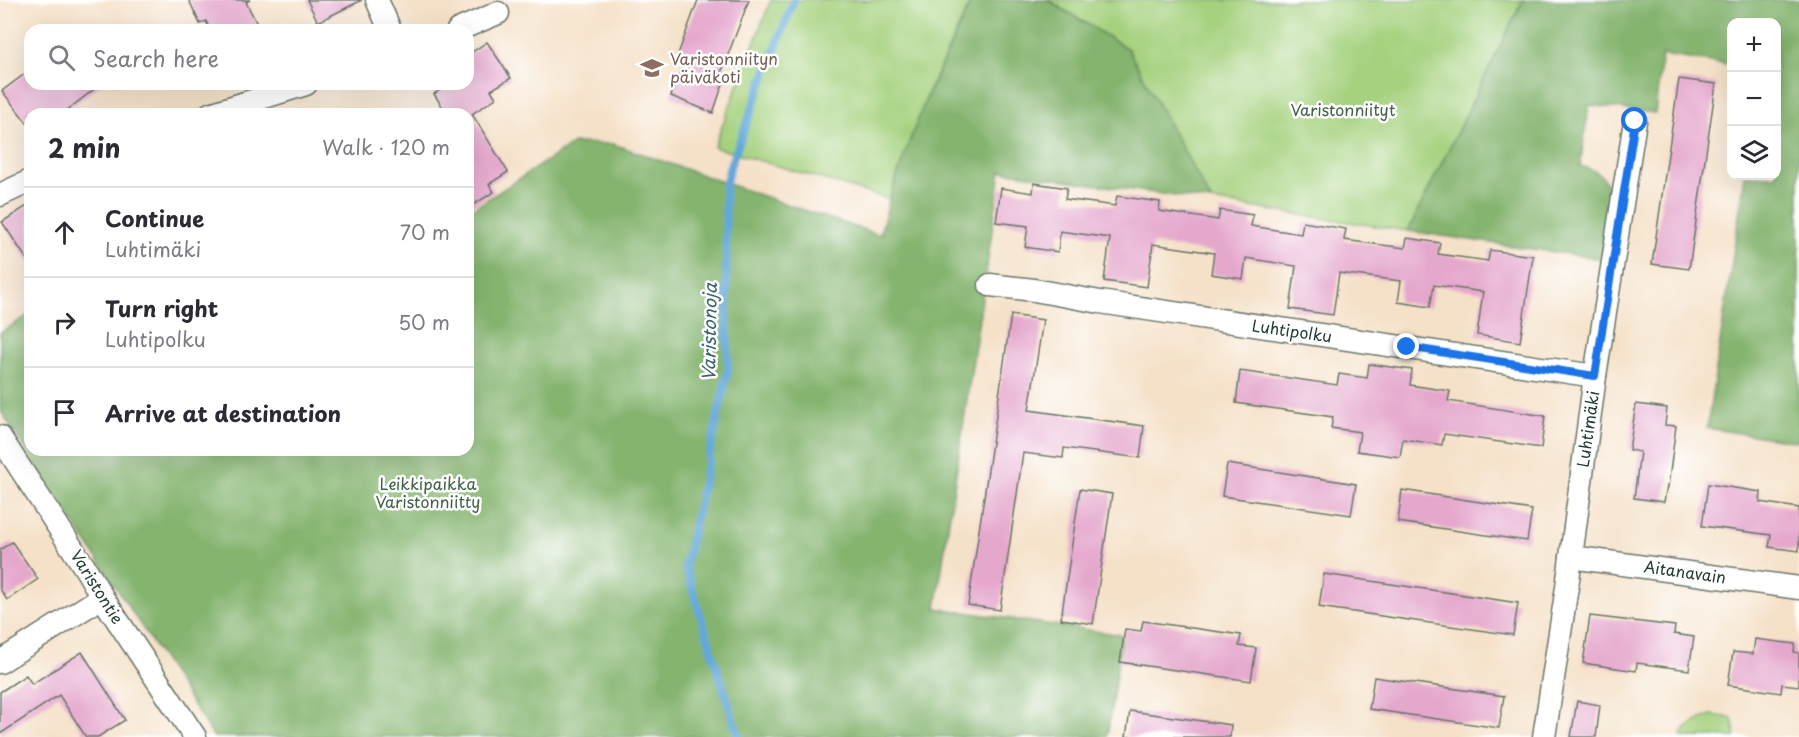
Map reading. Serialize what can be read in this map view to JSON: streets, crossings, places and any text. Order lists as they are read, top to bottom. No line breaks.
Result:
{"streets":{"street":["Luhtipolku","Luhtimäki","Aitanavain","Varistontie"]},"crossings":[["Luhtipolku","Luhtimäki"],["Luhtimäki","Aitanavain"]],"water":["Varistonoja"],"parks":["Varistonniityt","Leikkipaikka Varistonniitty"],"places":{"school or university":["Varistonniityn päiväkoti"]},"page":{"map_buttons":["+","−"],"search":"Search here","heading":["2 min","Walk · 120 m"],"list":[["Continue","Luhtimäki","70 m"],["Turn right","Luhtipolku","50 m"],"Arrive at destination"]}}
